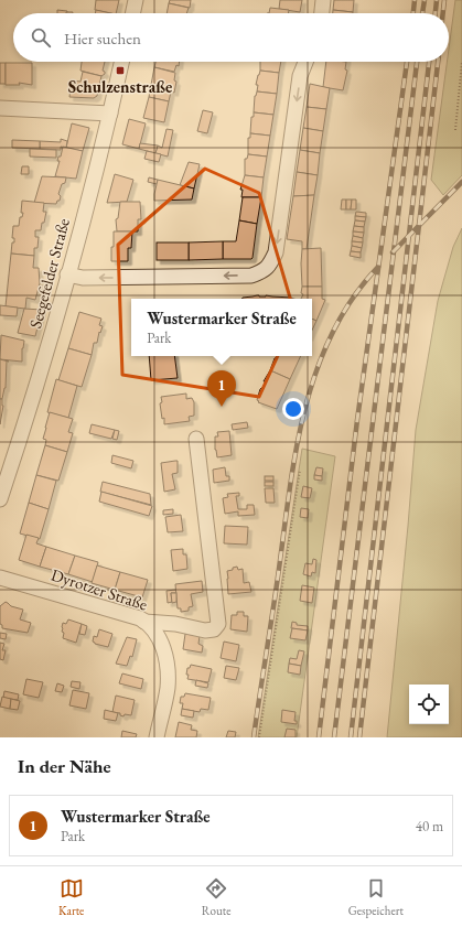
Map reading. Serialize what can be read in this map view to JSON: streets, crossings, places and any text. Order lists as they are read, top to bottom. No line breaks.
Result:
{"streets":{"street":["Seegefelder Straße","Dyrotzer Straße"]},"places":{"transit":["Schulzenstraße"]},"page":{"search":"Hier suchen","popup":["Wustermarker Straße","Park"],"pins":"1","heading":"In der Nähe","list":[{"mark":"1","name":"Wustermarker Straße","note":"Park","value":"40 m"}],"nav":["Karte","Route","Gespeichert"]}}
